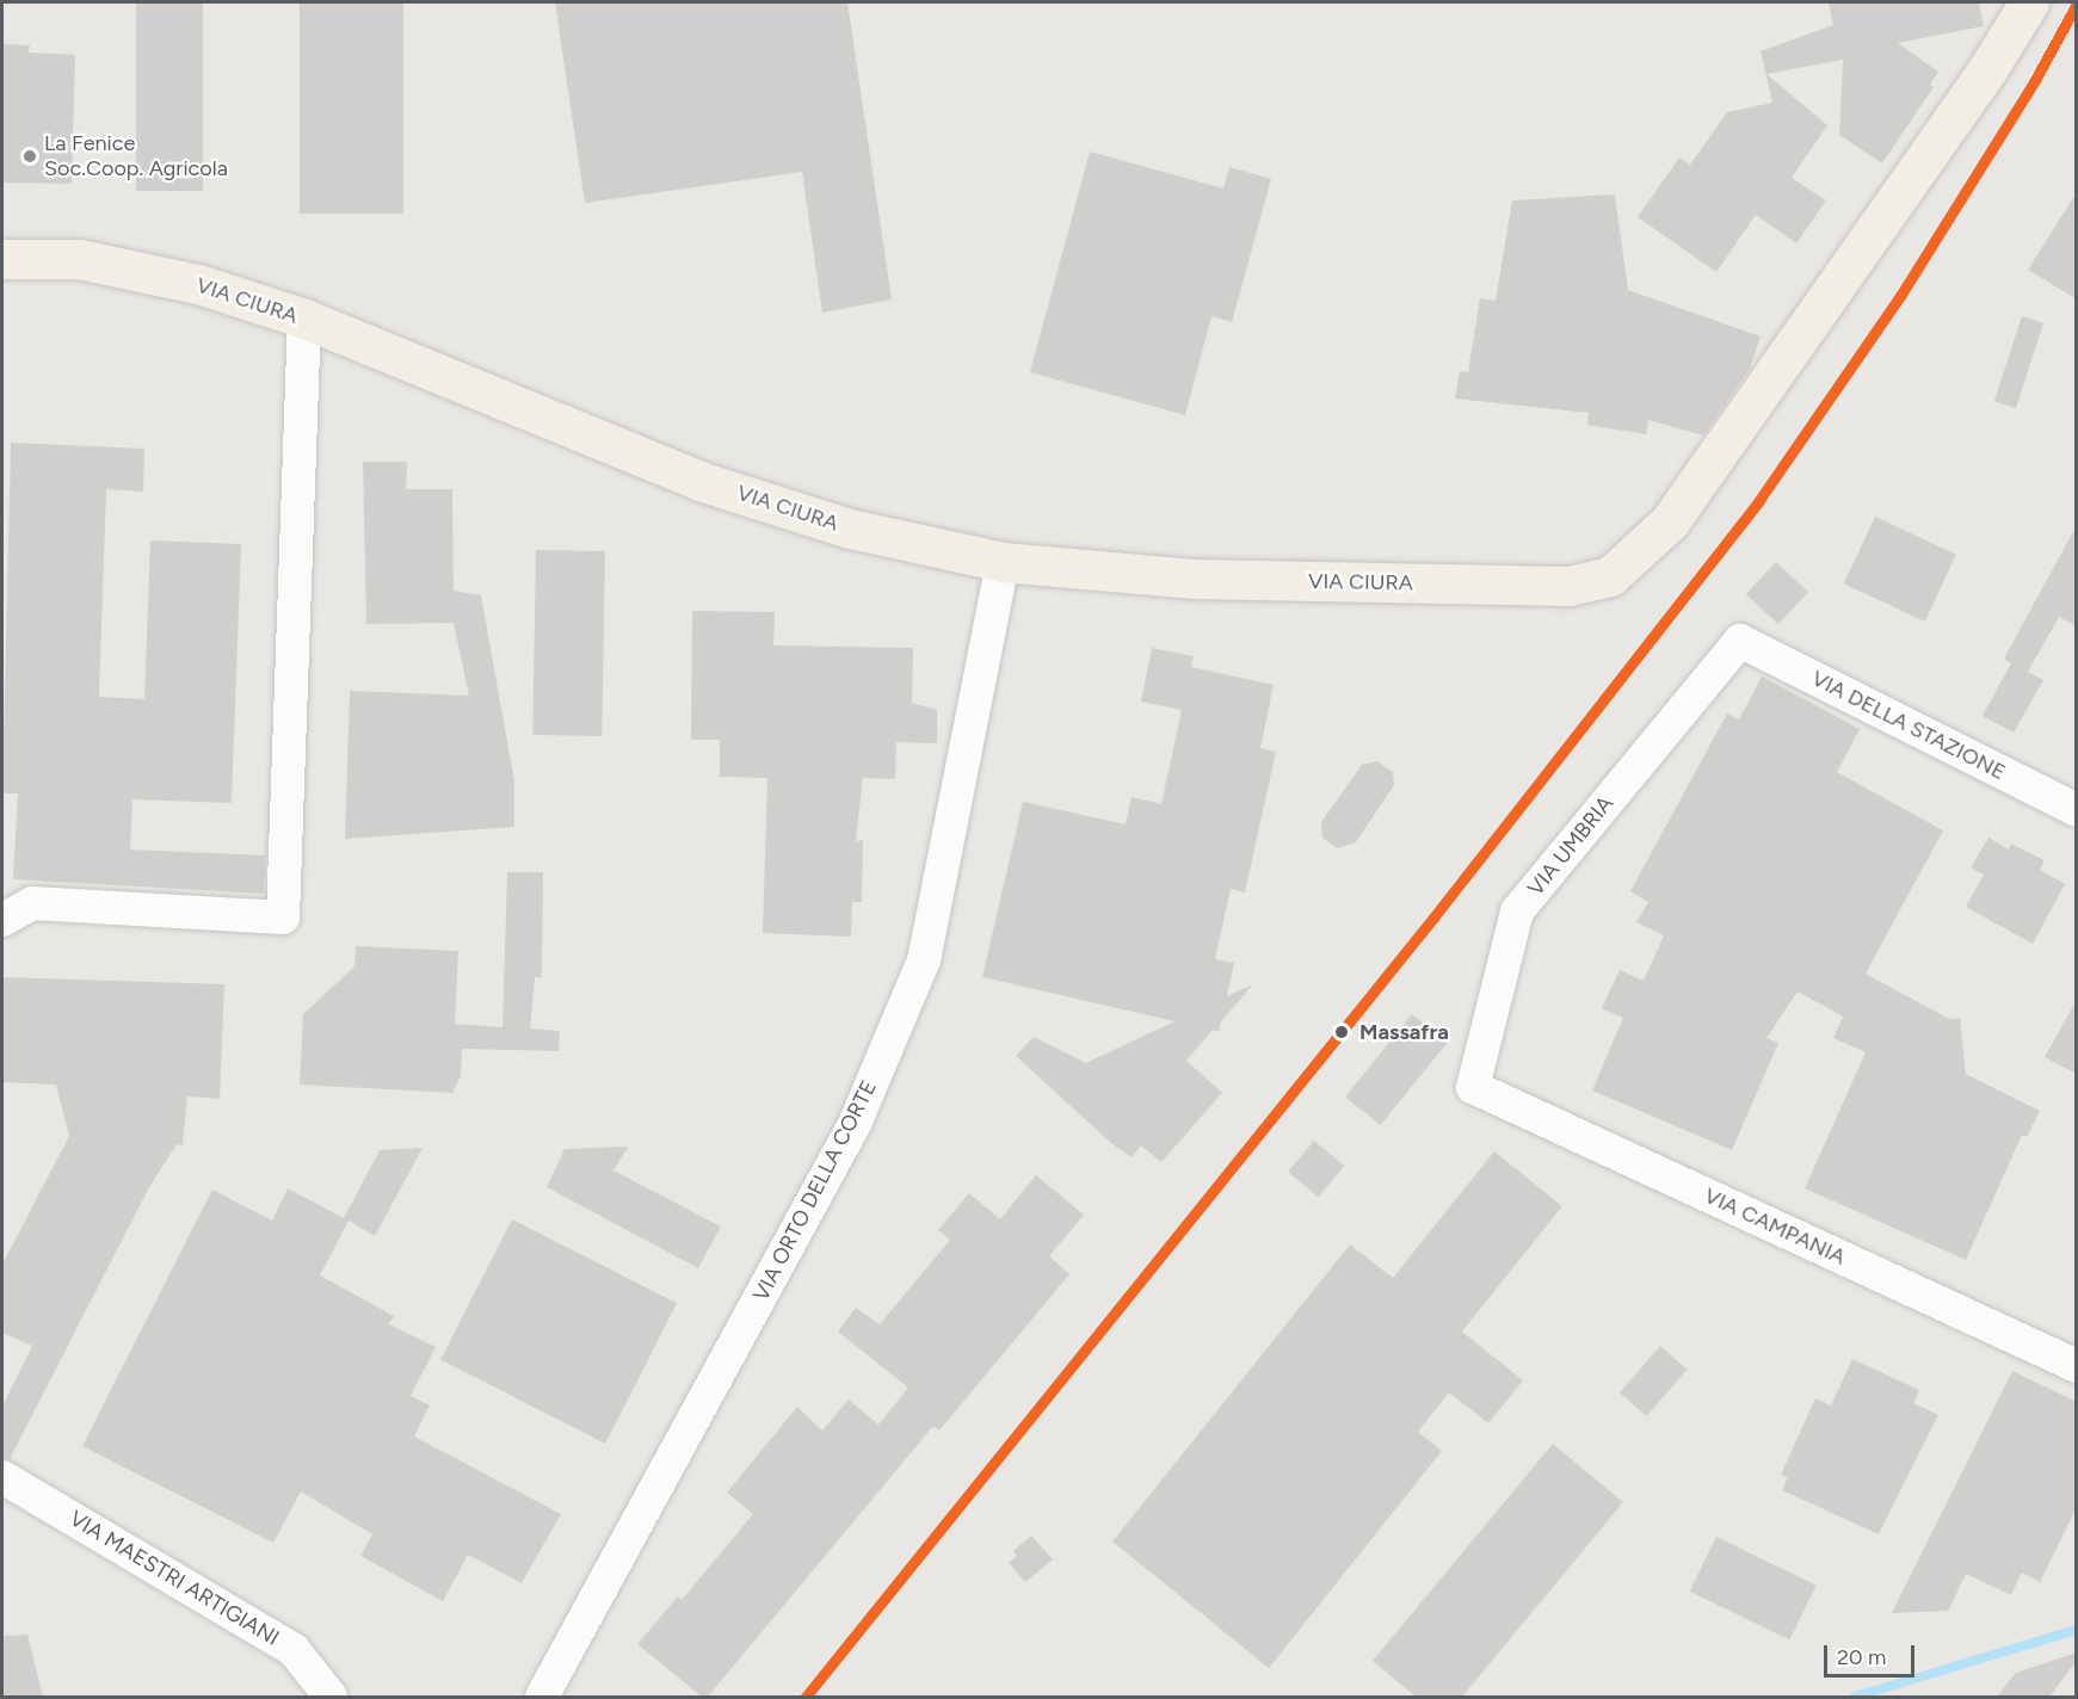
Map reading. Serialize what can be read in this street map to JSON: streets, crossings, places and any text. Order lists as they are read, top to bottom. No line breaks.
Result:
{"streets":{"main road":["VIA CIURA"],"street":["VIA DELLA STAZIONE","VIA UMBRIA","VIA ORTO DELLA CORTE","VIA CAMPANIA","VIA MAESTRI ARTIGIANI"]},"crossings":[["VIA CIURA","VIA ORTO DELLA CORTE"],["VIA DELLA STAZIONE","VIA UMBRIA"],["VIA UMBRIA","VIA CAMPANIA"]],"places":["La Fenice Soc.Coop. Agricola","Massafra"],"scale_bar":"20 m"}
